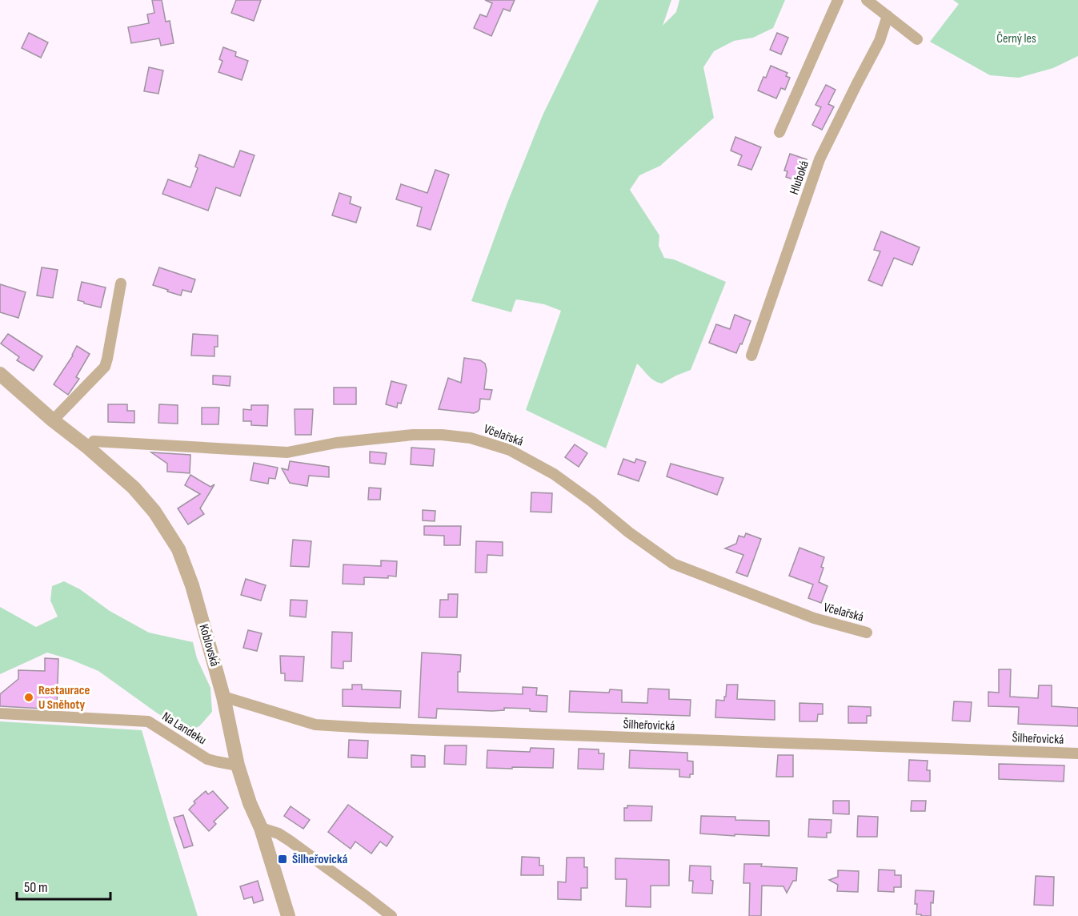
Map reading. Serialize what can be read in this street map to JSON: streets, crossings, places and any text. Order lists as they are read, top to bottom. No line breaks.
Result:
{"streets":{"street":["Hluboká","Včelařská","Koblovská","Šilheřovická","Na Landeku"]},"crossings":[["Včelařská","Koblovská"],["Koblovská","Šilheřovická"],["Koblovská","Na Landeku"]],"parks":["Černý les"],"places":{"other":["Restaurace U Sněhoty"],"transit":["Šilheřovická"]},"scale_bar":"50 m"}
